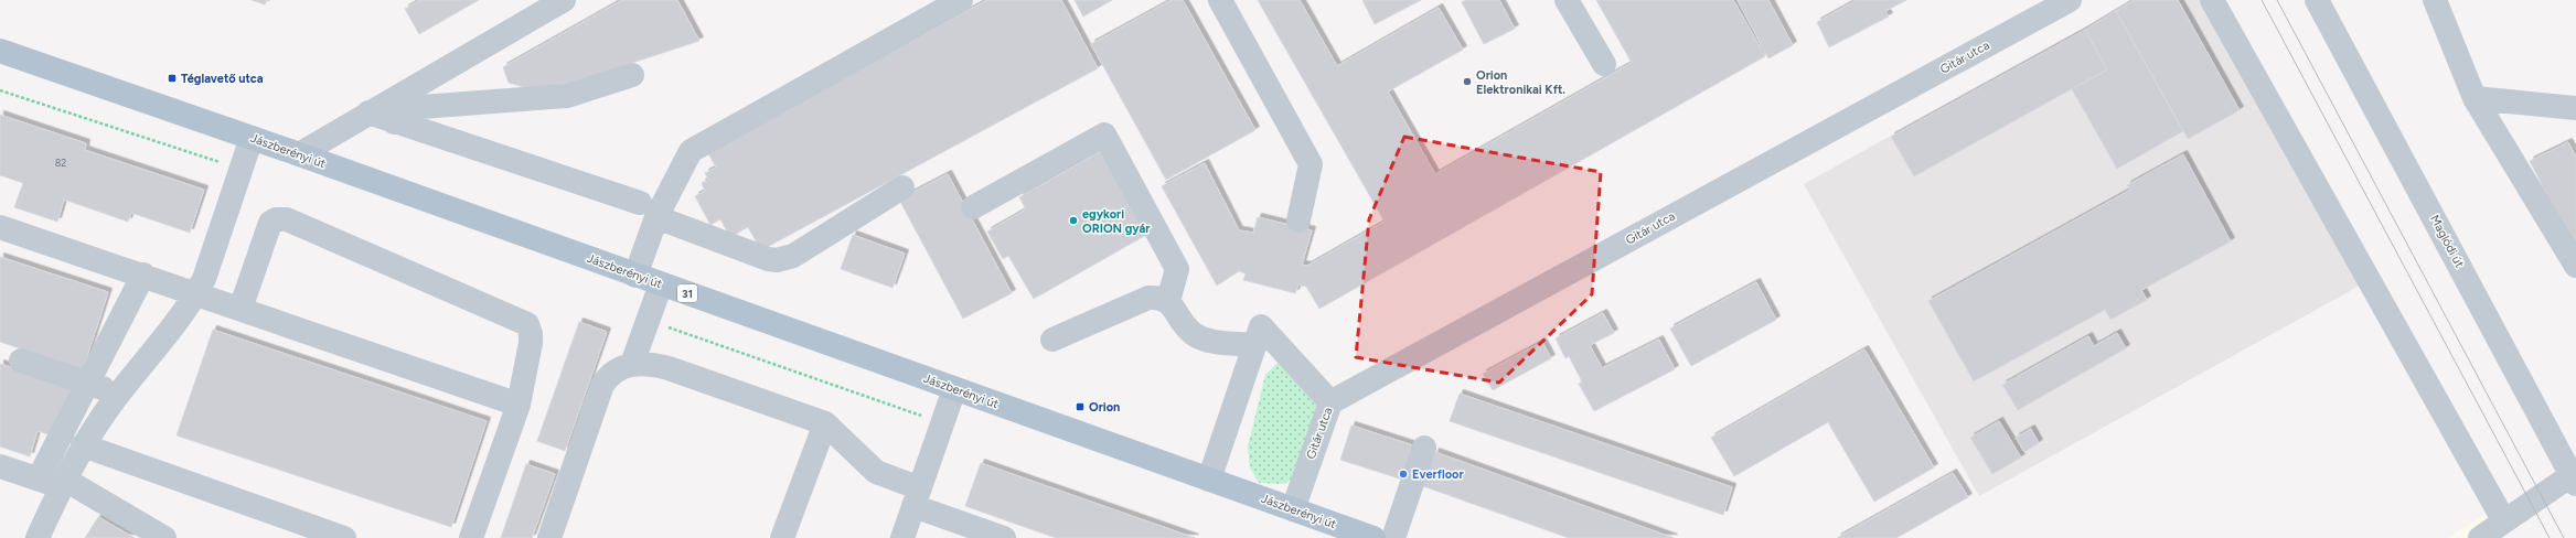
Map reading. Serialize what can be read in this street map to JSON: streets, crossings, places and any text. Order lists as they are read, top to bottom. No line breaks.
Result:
{"streets":{"main road":["Jászberényi út","31"],"street":["Gitár utca","Maglódi út"]},"crossings":[["Gitár utca","Jászberényi út"]],"places":{"transit":["Téglavető utca","Orion"],"other":["Orion Elektronikai Kft.","egykori ORION gyár","Everfloor"]},"house_numbers":["82"]}
